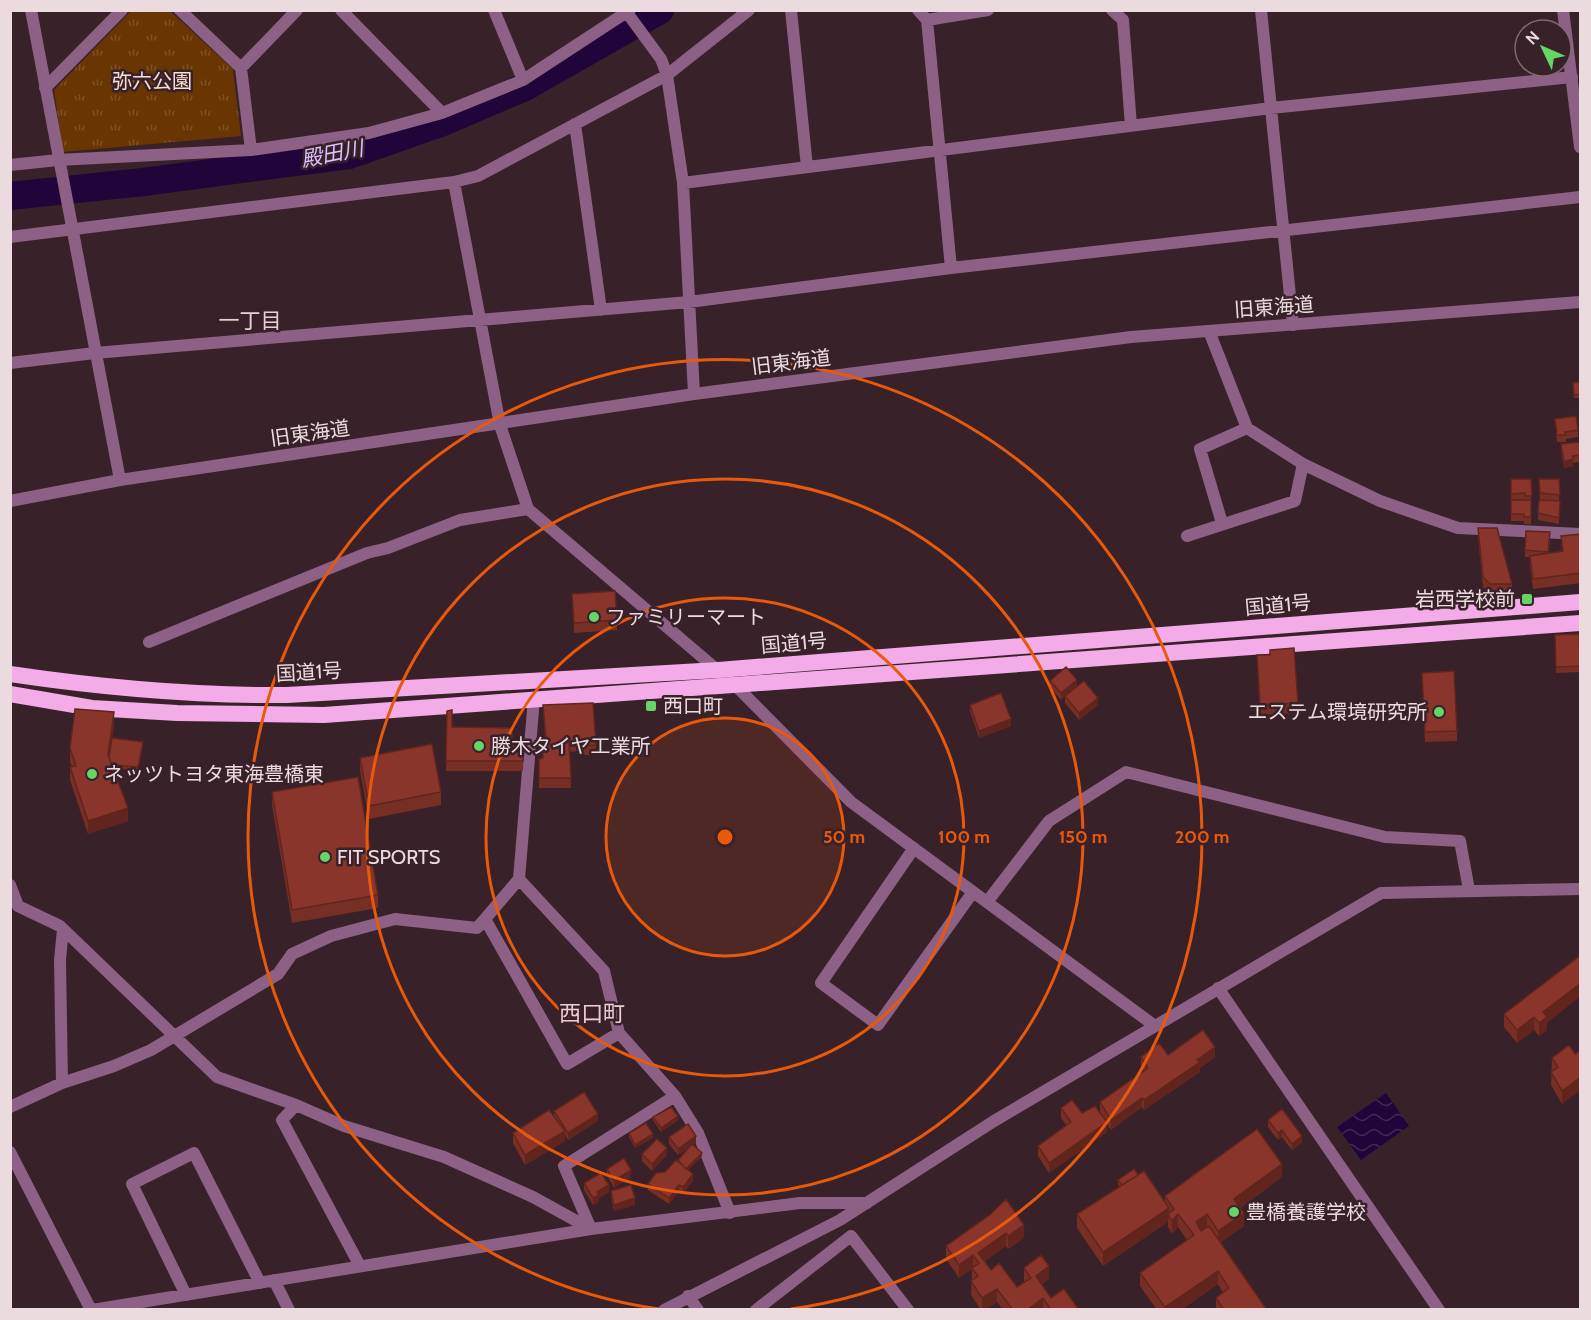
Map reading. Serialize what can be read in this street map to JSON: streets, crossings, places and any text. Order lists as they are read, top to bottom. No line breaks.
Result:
{"streets":{"highway":["国道1号"],"street":["旧東海道"]},"districts":["一丁目","西口町"],"water":["殿田川"],"parks":["弥六公園"],"places":{"transit":["岩西学校前","西口町"],"other":["ファミリーマート","エステム環境研究所","勝木タイヤ工業所","ネッツトヨタ東海豊橋東","FIT SPORTS","豊橋養護学校"]},"north":"top left","rings":["50 m","100 m","150 m","200 m"]}
